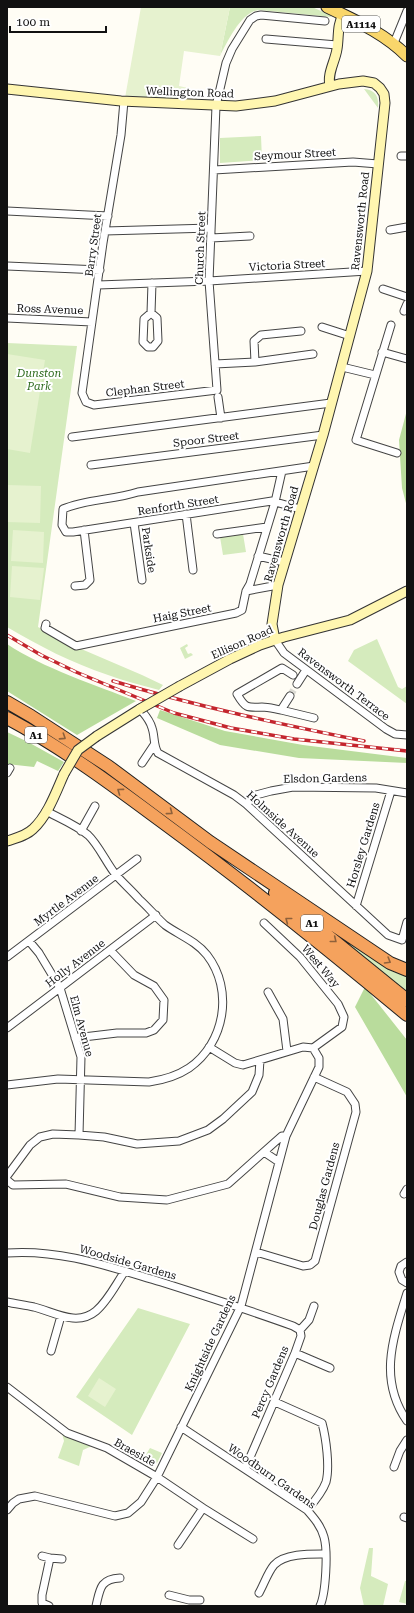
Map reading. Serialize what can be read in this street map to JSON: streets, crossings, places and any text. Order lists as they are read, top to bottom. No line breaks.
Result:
{"streets":{"highway":["A1"],"main road":["A1114"],"street":["Wellington Road","Seymour Street","Ravensworth Road","Barry Street","Church Street","Victoria Street","Ross Avenue","Clephan Street","Spoor Street","Renforth Street","Parkside","Haig Street","Ellison Road","Ravensworth Terrace","Elsdon Gardens","Holmside Avenue","Horsley Gardens","Myrtle Avenue","Holly Avenue","West Way","Elm Avenue","Douglas Gardens","Woodside Gardens","Knightside Gardens","Percy Gardens","Braeside","Woodburn Gardens"]},"crossings":[["Wellington Road","Ravensworth Road"],["Wellington Road","Barry Street"],["Wellington Road","Church Street"],["Seymour Street","Ravensworth Road"],["Seymour Street","Church Street"],["Ravensworth Road","Victoria Street"],["Ravensworth Road","Spoor Street"],["Ravensworth Road","Renforth Street"],["Ravensworth Road","Ellison Road"],["Ravensworth Road","Ravensworth Terrace"],["Barry Street","Victoria Street"],["Barry Street","Ross Avenue"],["Barry Street","Clephan Street"],["Church Street","Victoria Street"],["Church Street","Clephan Street"],["Renforth Street","Parkside"],["Ellison Road","Ravensworth Terrace"],["Elsdon Gardens","Holmside Avenue"],["Elsdon Gardens","Horsley Gardens"],["Holmside Avenue","Horsley Gardens"],["Myrtle Avenue","Elm Avenue"],["Holly Avenue","Elm Avenue"],["West Way","Knightside Gardens"],["Douglas Gardens","Knightside Gardens"],["Woodside Gardens","Knightside Gardens"],["Woodside Gardens","Percy Gardens"],["Knightside Gardens","Braeside"],["Knightside Gardens","Woodburn Gardens"],["Percy Gardens","Woodburn Gardens"]],"parks":["Dunston Park"],"scale_bar":"100 m"}
